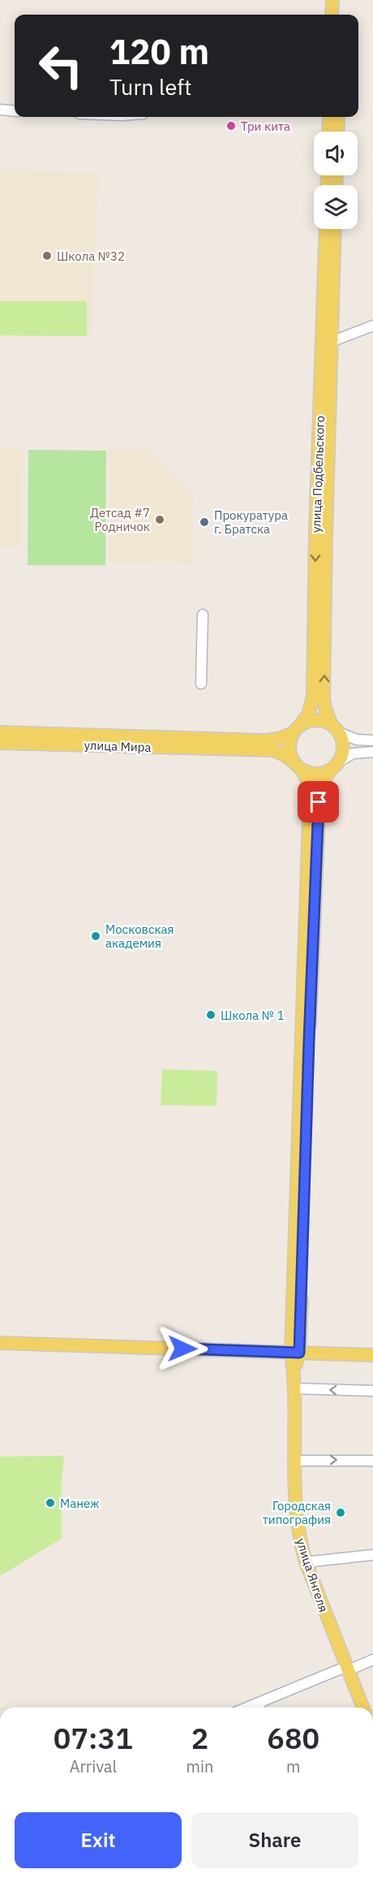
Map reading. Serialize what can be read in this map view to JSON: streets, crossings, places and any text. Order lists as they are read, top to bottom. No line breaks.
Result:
{"streets":{"main road":["улица Подбельского","улица Мира","улица Янгеля"]},"places":["Три кита","Школа №32","Детсад #7 Родничок","Прокуратура г. Братска","Московская академия","Школа № 1","Манеж","Городская типография"],"page":{"turn":["120 m","Turn left"],"eta":["07:31","Arrival","2","min","680","m"],"buttons":["Exit","Share"]}}
